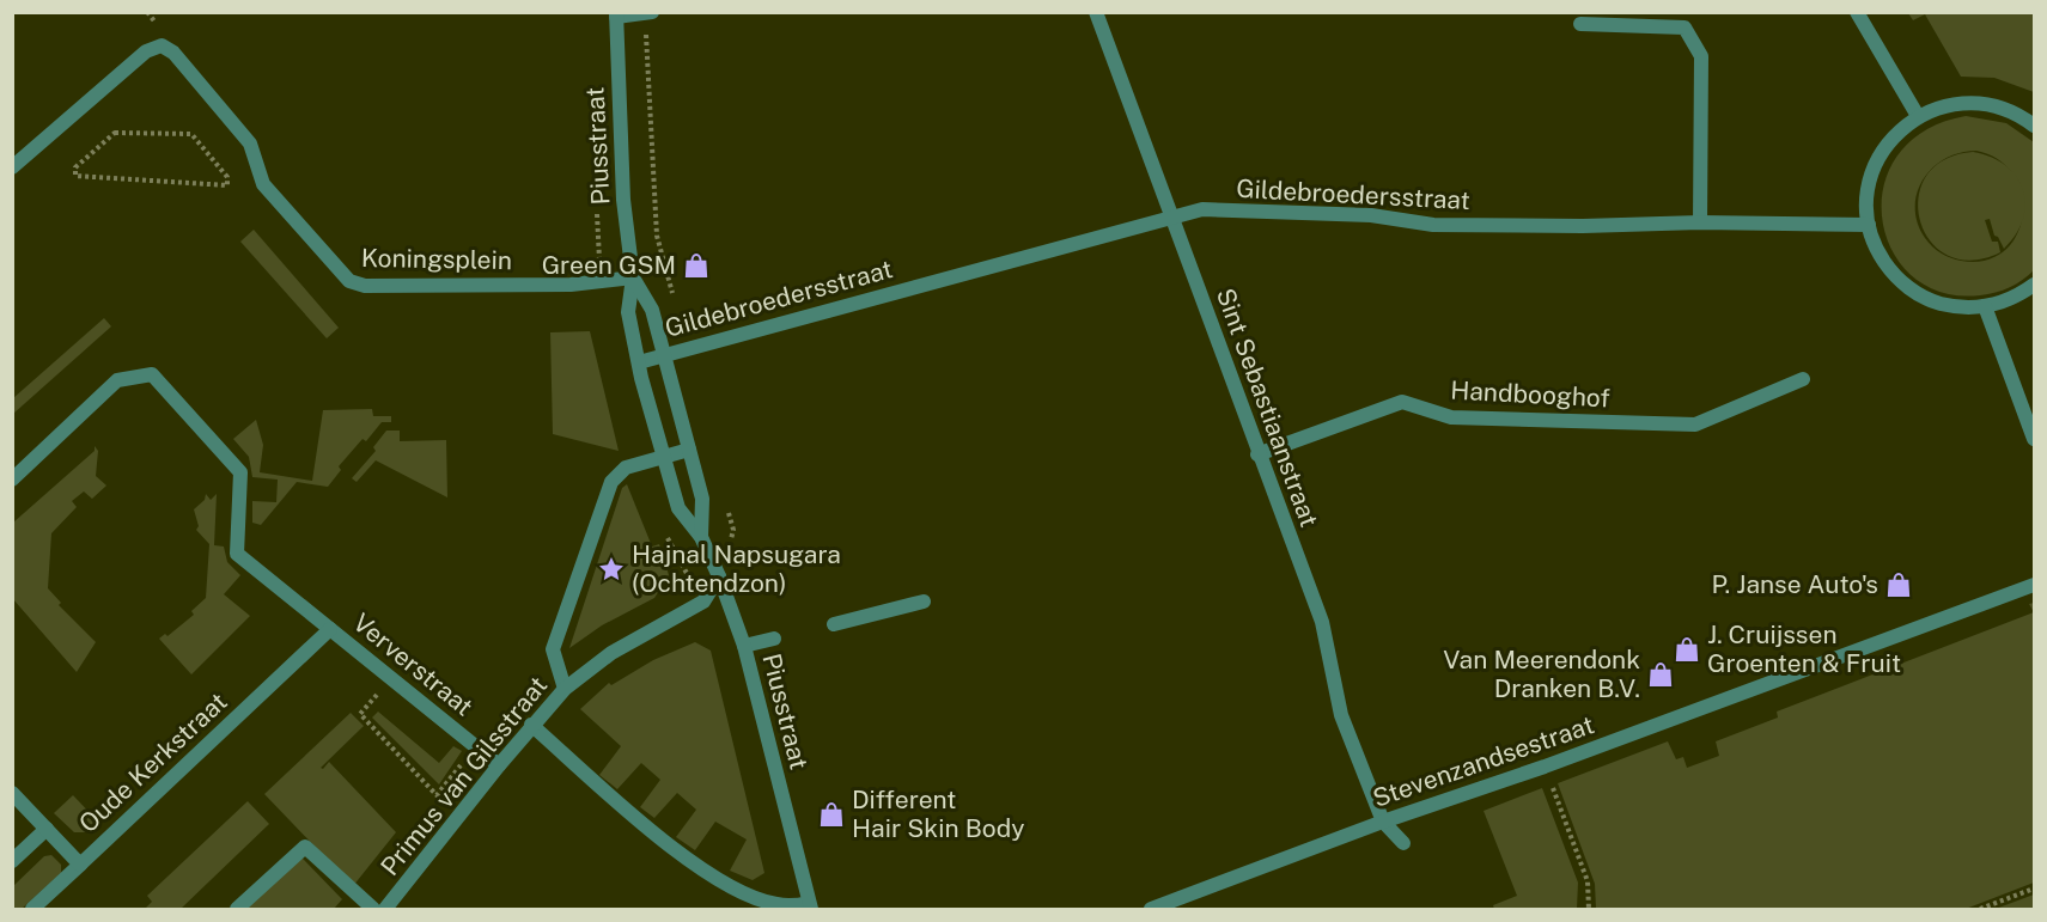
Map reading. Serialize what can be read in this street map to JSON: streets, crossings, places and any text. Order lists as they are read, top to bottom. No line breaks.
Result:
{"streets":{"street":["Piusstraat","Gildebroedersstraat","Koningsplein","Handbooghof","Sint Sebastiaanstraat","Ververstraat","Stevenzandsestraat","Oude Kerkstraat","Primus van Gilsstraat"]},"crossings":[["Piusstraat","Gildebroedersstraat"],["Piusstraat","Koningsplein"],["Piusstraat","Primus van Gilsstraat"],["Gildebroedersstraat","Sint Sebastiaanstraat"],["Handbooghof","Sint Sebastiaanstraat"],["Sint Sebastiaanstraat","Stevenzandsestraat"],["Ververstraat","Oude Kerkstraat"],["Ververstraat","Primus van Gilsstraat"]],"places":{"shop":["Green GSM","P. Janse Auto's","J. Cruijssen Groenten & Fruit","Van Meerendonk Dranken B.V.","Different Hair Skin Body"],"place":["Hajnal Napsugara (Ochtendzon)"]}}
